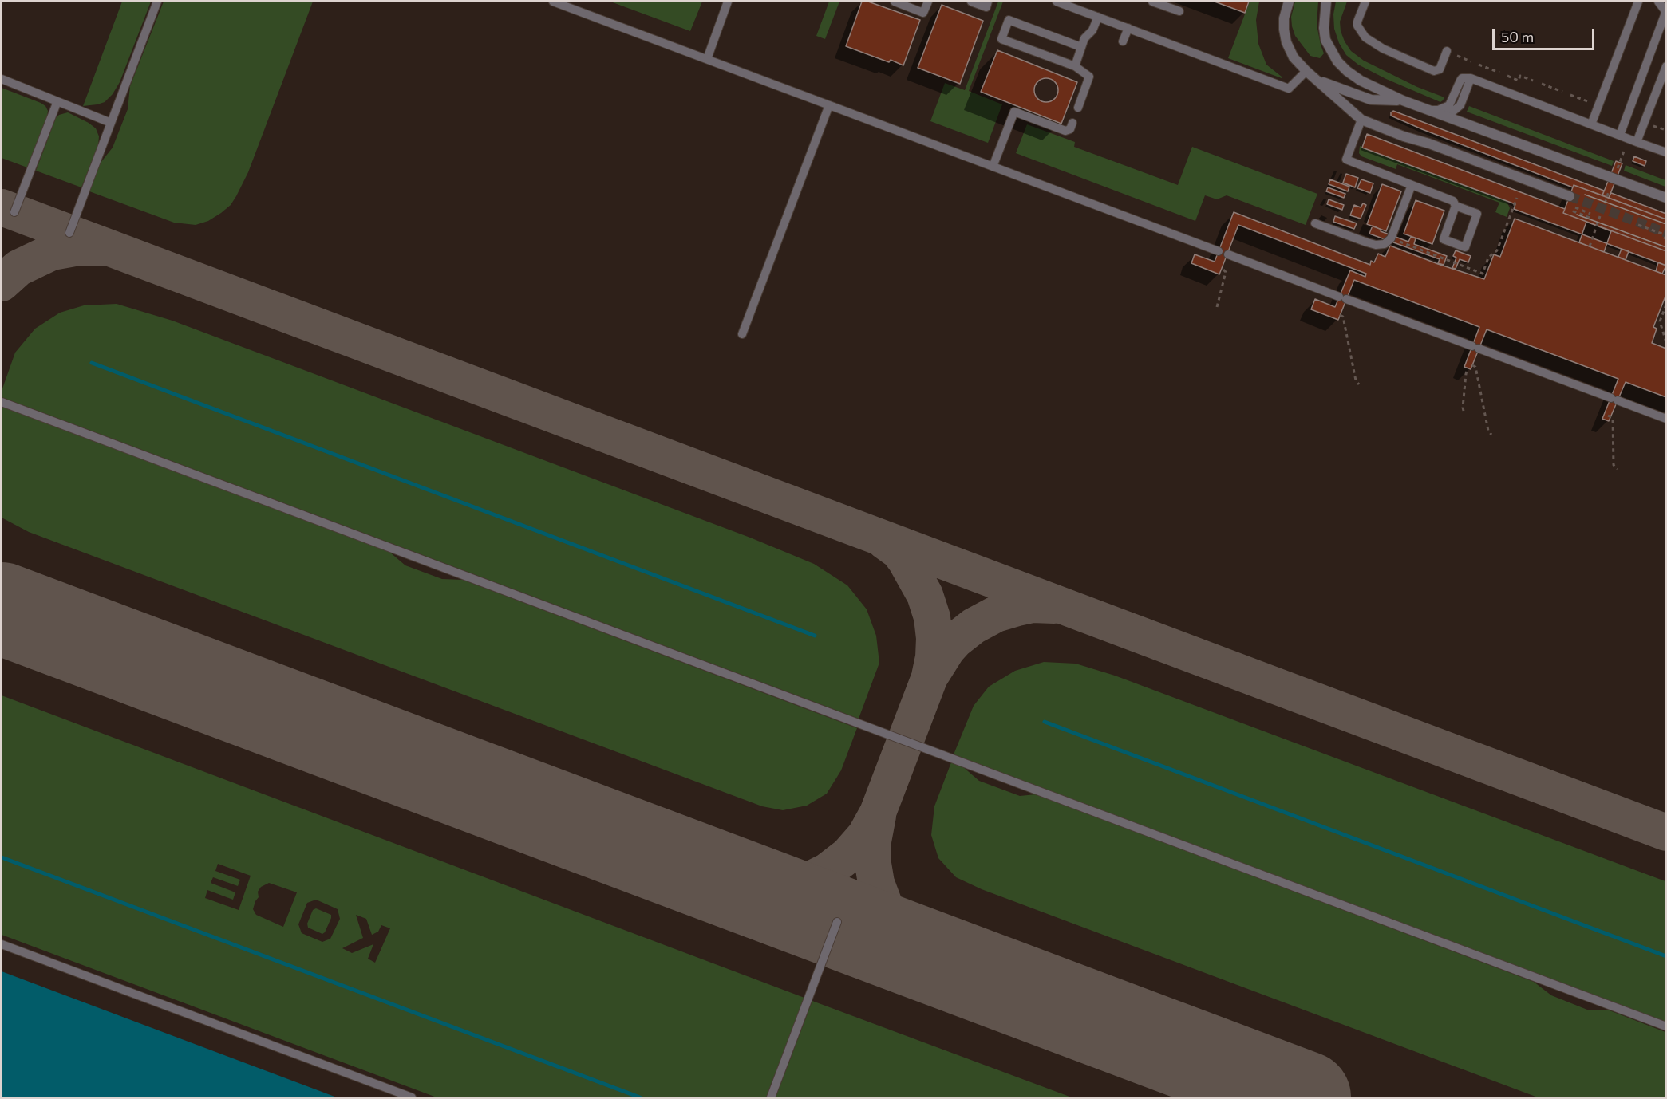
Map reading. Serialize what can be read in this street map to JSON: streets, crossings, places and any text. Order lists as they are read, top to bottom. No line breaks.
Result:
{"scale_bar":"50 m"}
